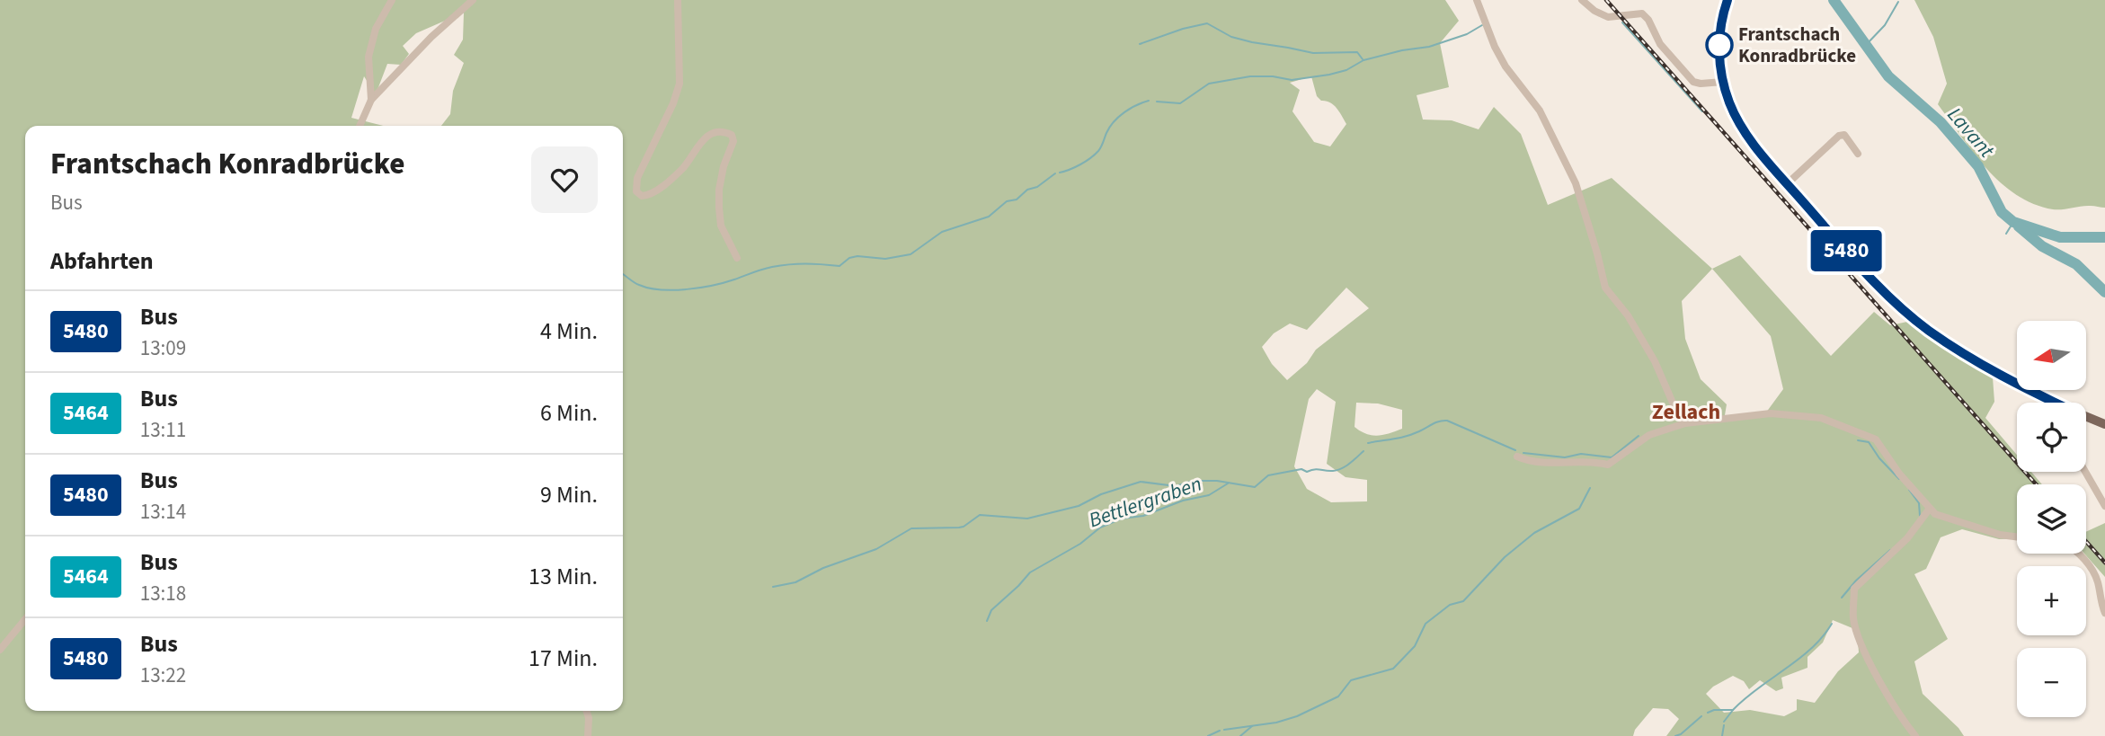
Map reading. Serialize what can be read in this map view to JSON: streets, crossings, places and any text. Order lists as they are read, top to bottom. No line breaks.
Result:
{"districts":["Zellach"],"water":["Lavant","Bettlergraben"],"places":["Frantschach Konradbrücke"],"lines":["bus line 5480"],"north":"left","page":{"on_map":"5480","heading":[["Frantschach Konradbrücke","Bus"],"Abfahrten"],"list":[{"mark":"5480","name":"Bus","note":"13:09","value":"4 Min."},{"mark":"5464","name":"Bus","note":"13:11","value":"6 Min."},{"mark":"5480","name":"Bus","note":"13:14","value":"9 Min."},{"mark":"5464","name":"Bus","note":"13:18","value":"13 Min."},{"mark":"5480","name":"Bus","note":"13:22","value":"17 Min."}],"map_buttons":["+","−"]}}
